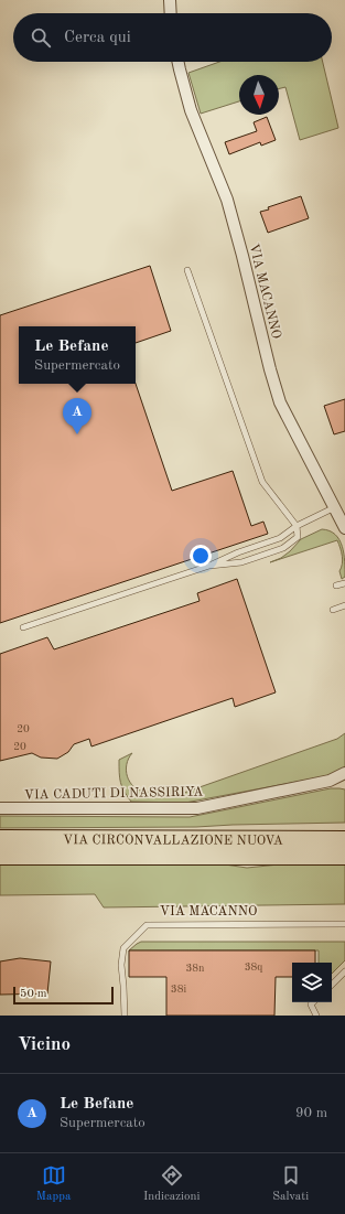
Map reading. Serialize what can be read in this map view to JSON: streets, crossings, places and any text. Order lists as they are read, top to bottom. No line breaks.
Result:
{"streets":{"main road":["VIA CIRCONVALLAZIONE NUOVA"],"street":["VIA MACANNO","VIA CADUTI DI NASSIRIYA"]},"house_numbers":["20","20","38q","38n","38i"],"scale_bar":"50 m","north":"bottom","page":{"search":"Cerca qui","popup":["Le Befane","Supermercato"],"pins":"A","scale":"50 m","heading":"Vicino","list":[{"mark":"A","name":"Le Befane","note":"Supermercato","value":"90 m"}],"nav":["Mappa","Indicazioni","Salvati"]}}
